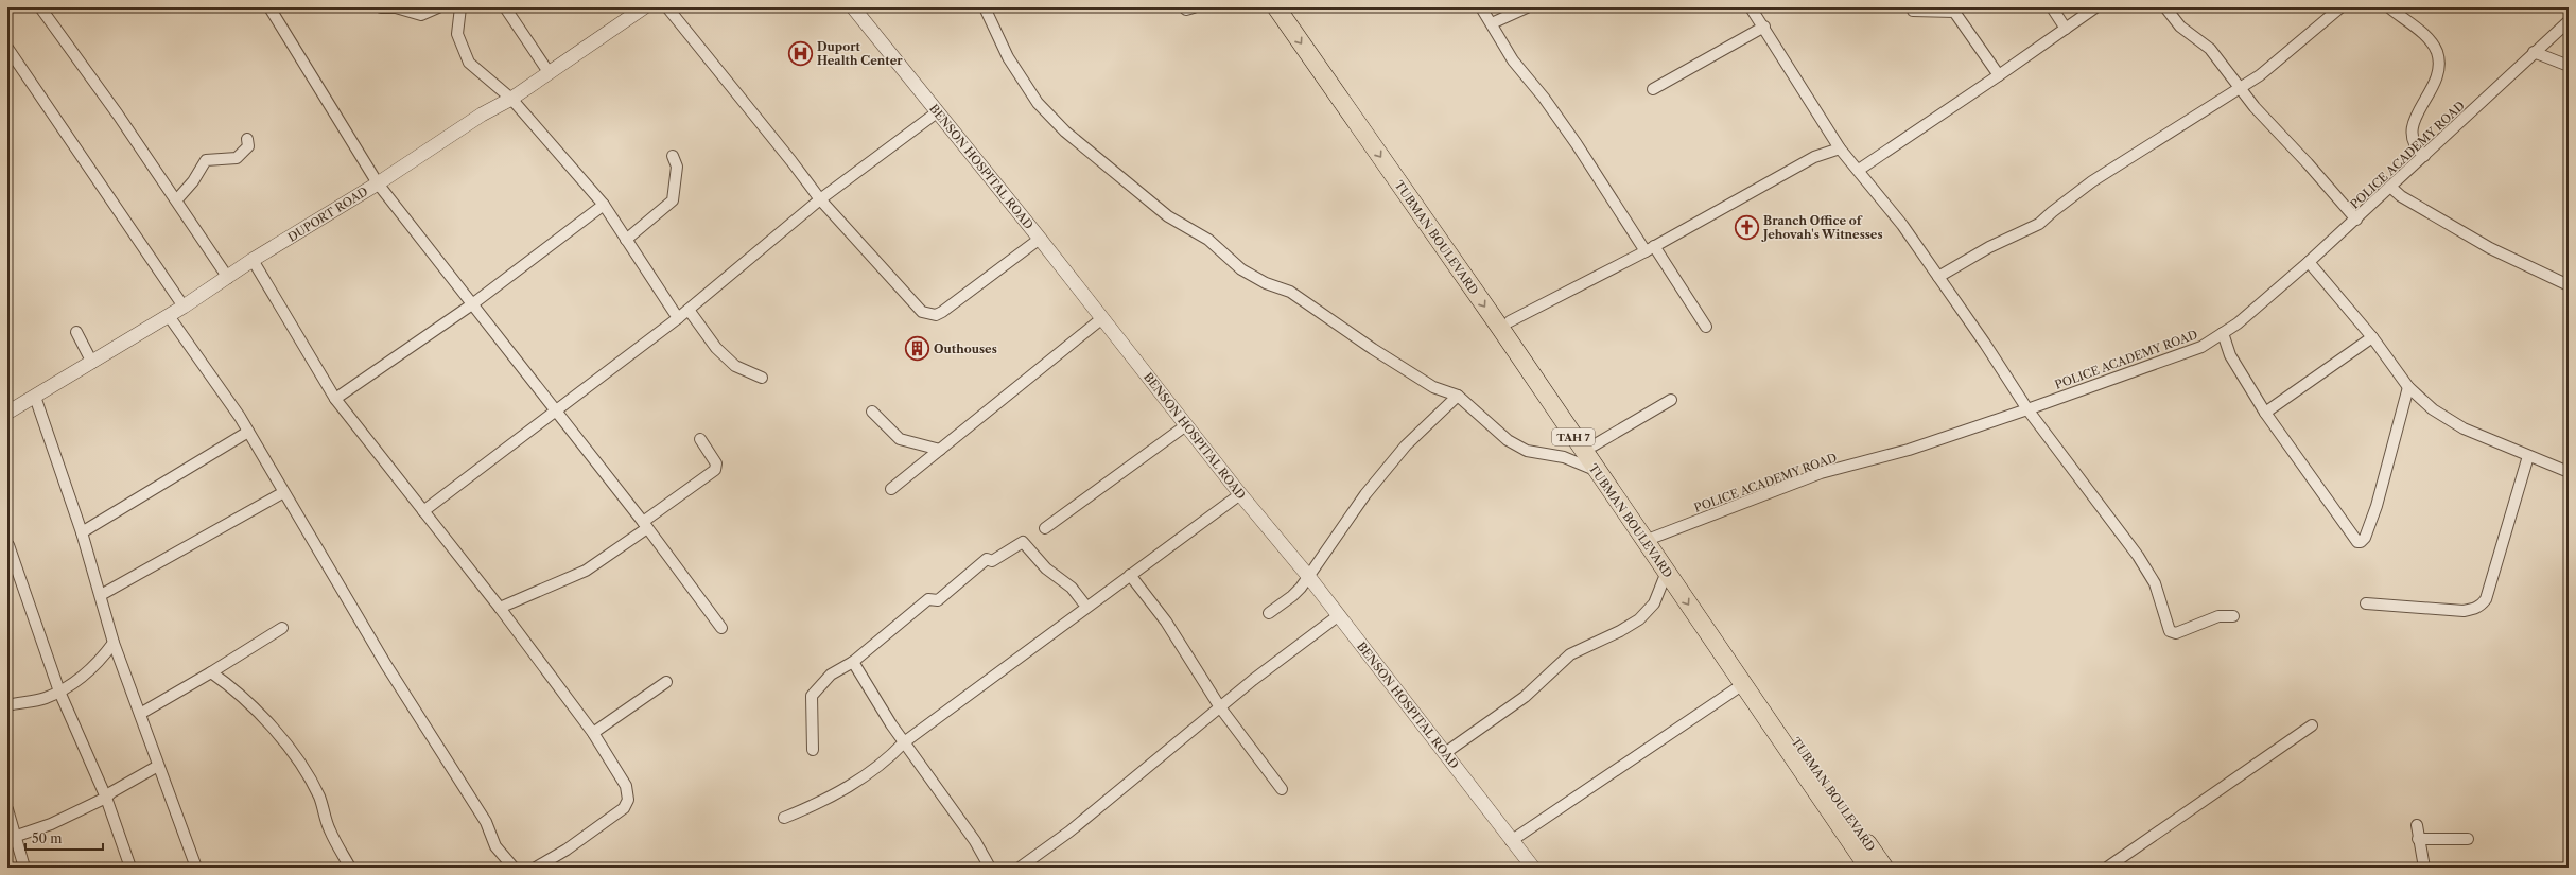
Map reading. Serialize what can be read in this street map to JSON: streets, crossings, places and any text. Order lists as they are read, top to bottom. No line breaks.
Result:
{"streets":{"highway":["TUBMAN BOULEVARD","TAH 7"],"street":["POLICE ACADEMY ROAD","BENSON HOSPITAL ROAD","DUPORT ROAD"]},"crossings":[["POLICE ACADEMY ROAD","TUBMAN BOULEVARD"]],"places":{"hospital":["Duport Health Center"],"church":["Branch Office of Jehovah's Witnesses"],"building":["Outhouses"]},"scale_bar":"50 m"}
